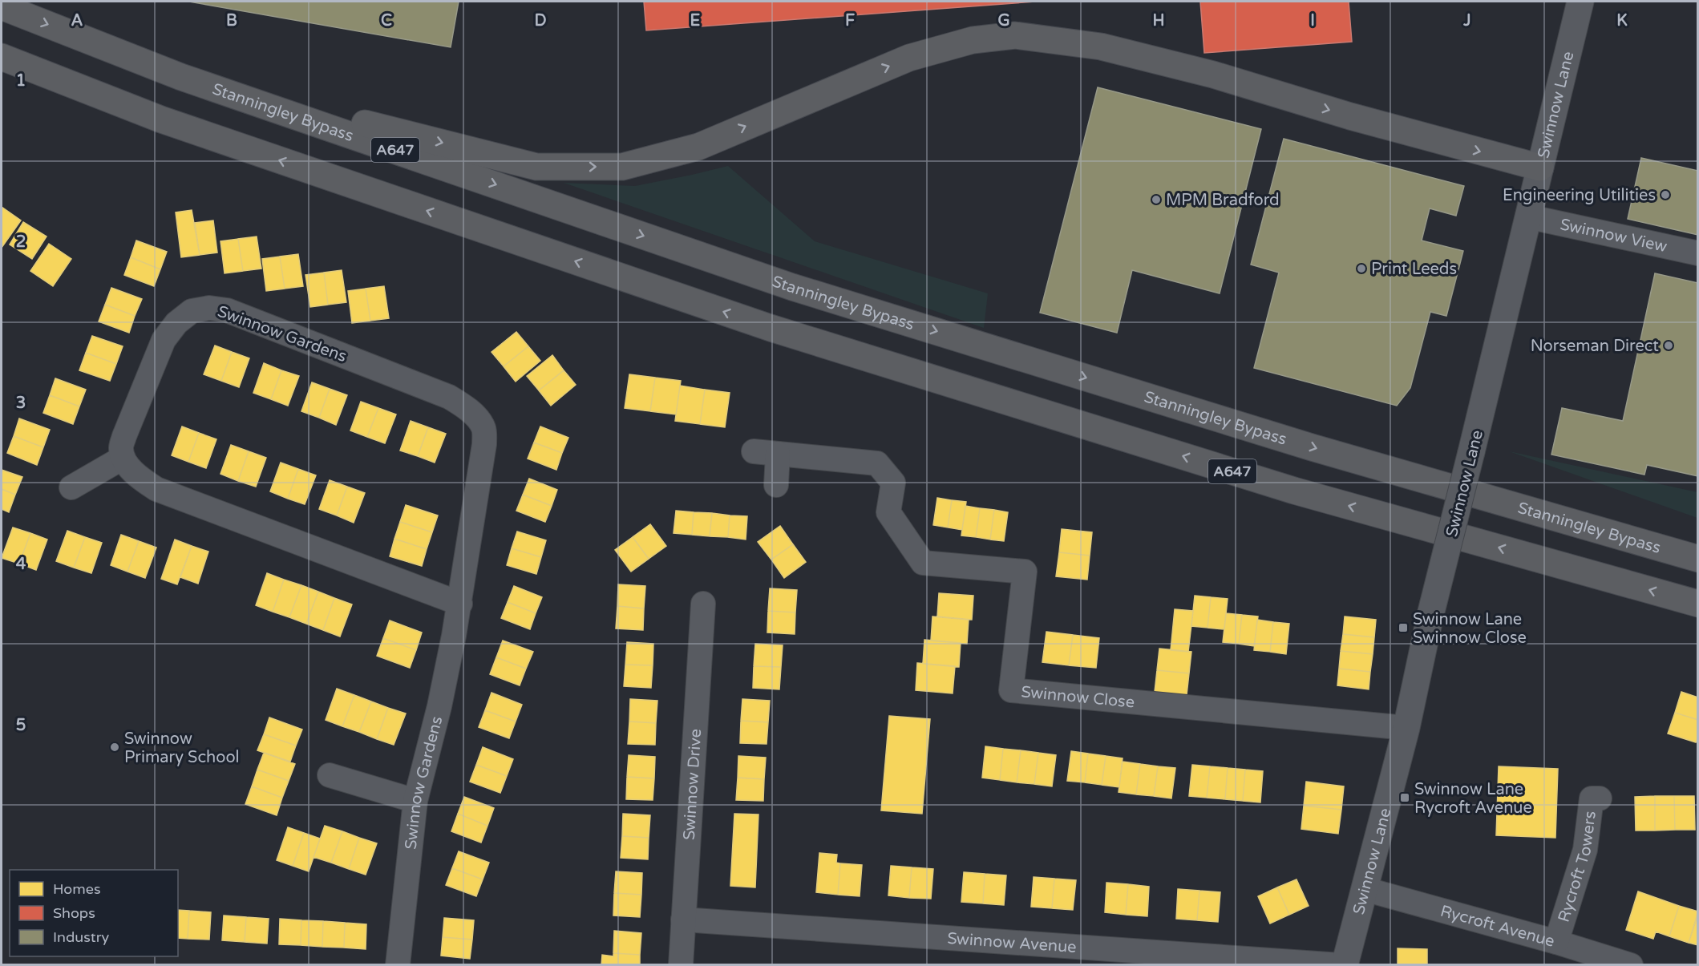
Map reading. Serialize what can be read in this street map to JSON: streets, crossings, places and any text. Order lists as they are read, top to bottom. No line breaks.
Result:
{"streets":{"highway":["Stanningley Bypass","A647"],"street":["Swinnow Lane","Swinnow View","Swinnow Gardens","Swinnow Close","Swinnow Drive","Rycroft Towers","Rycroft Avenue","Swinnow Avenue"]},"crossings":[["Swinnow Lane","Swinnow View"],["Swinnow Lane","Swinnow Close"],["Swinnow Lane","Rycroft Avenue"],["Swinnow Drive","Swinnow Avenue"],["Rycroft Towers","Rycroft Avenue"]],"places":{"other":["Engineering Utilities","MPM Bradford","Print Leeds","Norseman Direct","Swinnow Primary School"],"transit":["Swinnow Lane Swinnow Close","Swinnow Lane Rycroft Avenue"]},"legend":["Homes","Shops","Industry"],"grid":{"columns":["A","B","C","D","E","F","G","H","I","J","K"],"rows":["1","2","3","4","5"]}}
